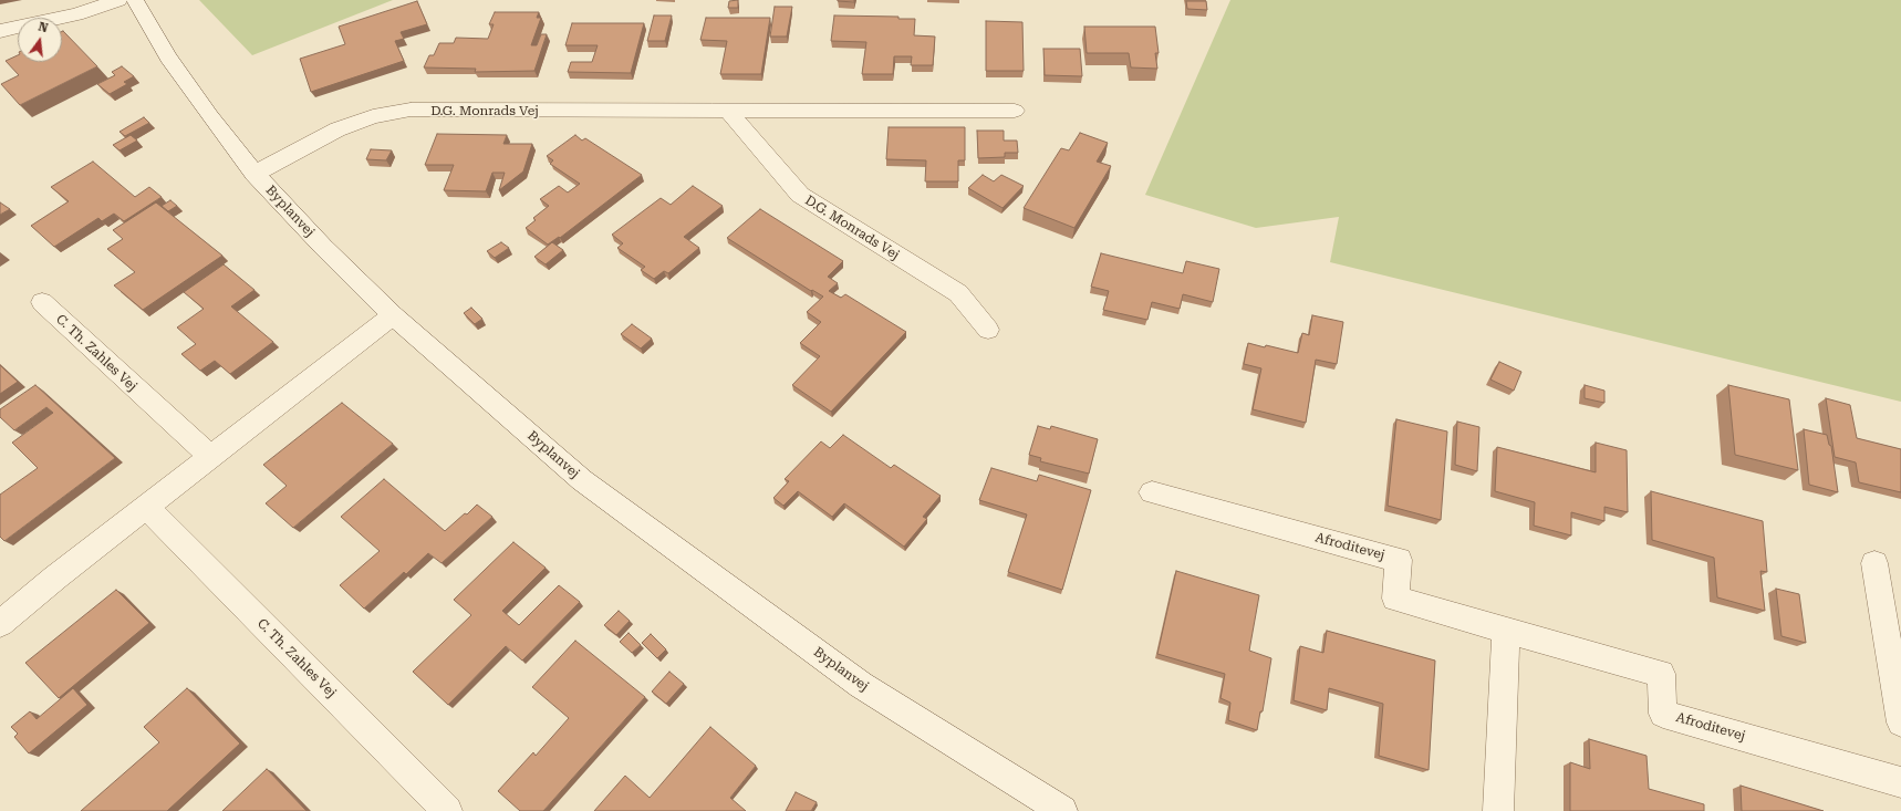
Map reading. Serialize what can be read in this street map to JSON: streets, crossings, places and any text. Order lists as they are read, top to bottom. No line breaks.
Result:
{"streets":{"street":["D.G. Monrads Vej","Byplanvej","C. Th. Zahles Vej","Afroditevej"]},"crossings":[["D.G. Monrads Vej","Byplanvej"]],"north":"top"}
